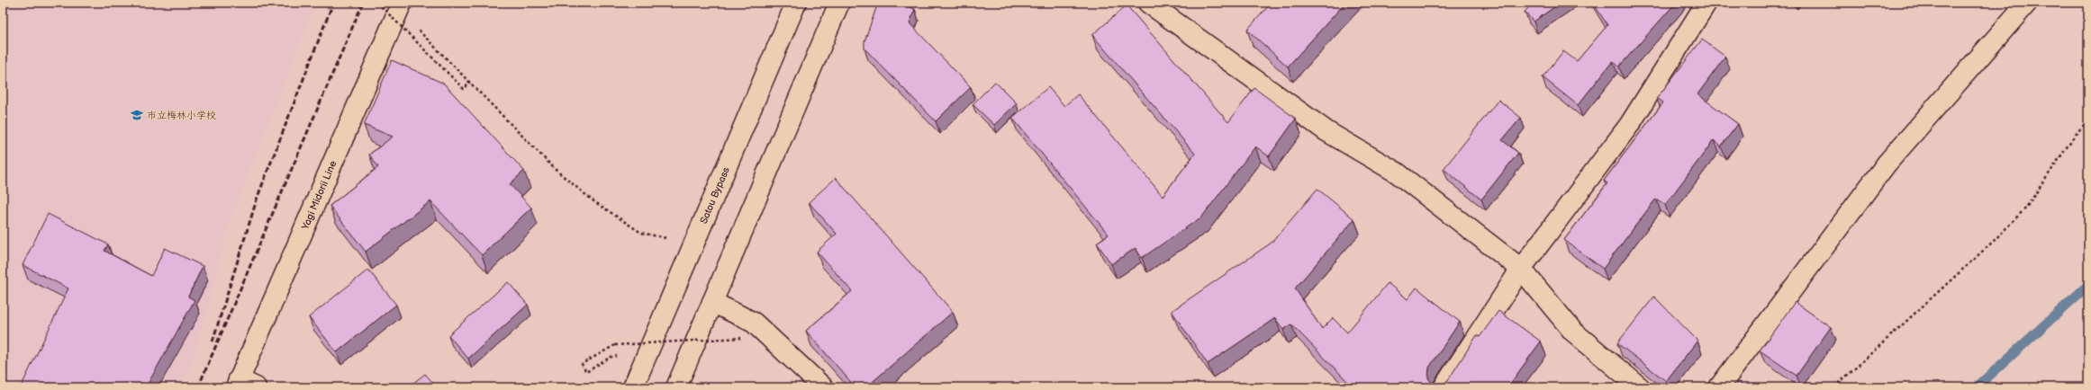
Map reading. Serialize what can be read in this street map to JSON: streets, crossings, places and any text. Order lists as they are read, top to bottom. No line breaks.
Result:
{"streets":{"main road":["Yagi Midorii Line","Satou Bypass"]},"places":{"school or university":["市立梅林小学校"]}}
